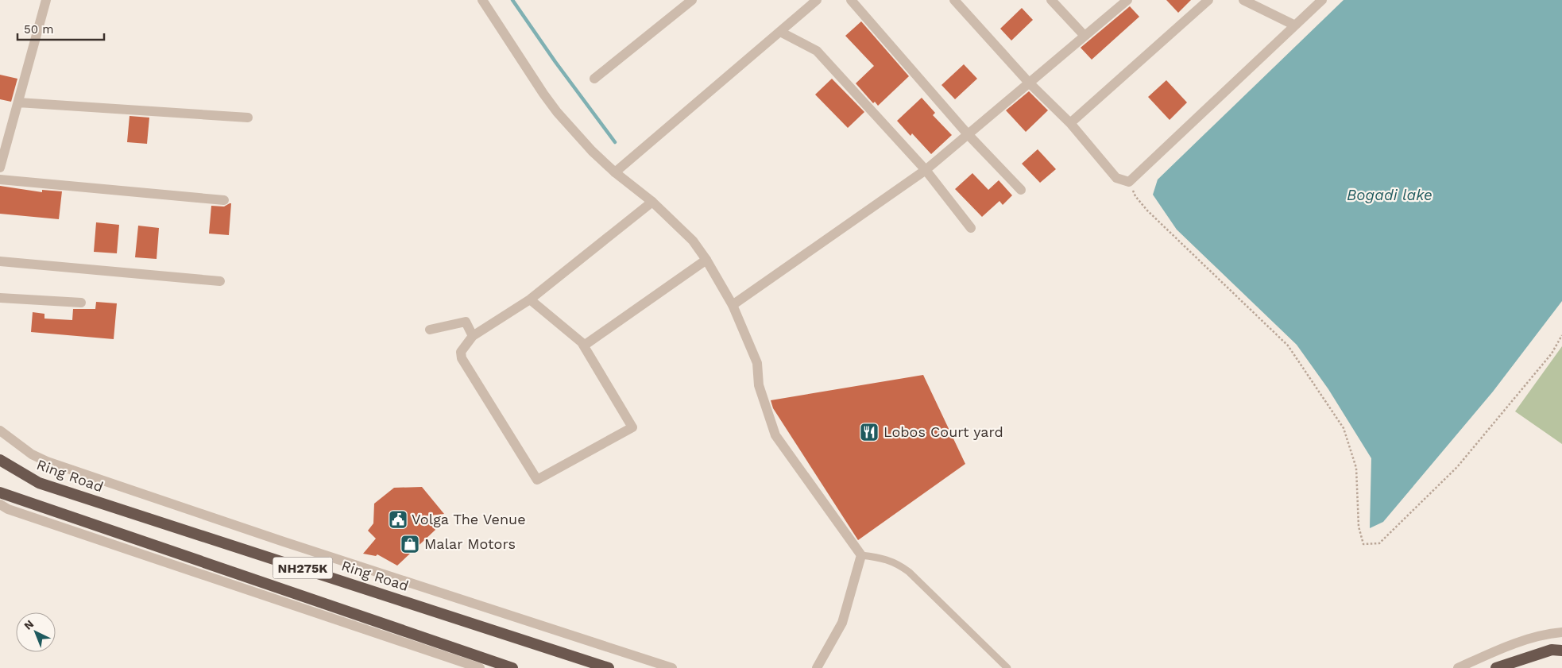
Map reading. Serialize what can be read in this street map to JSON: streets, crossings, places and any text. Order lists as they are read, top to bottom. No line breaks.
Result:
{"streets":{"highway":["Ring Road","NH275K"]},"water":["Bogadi lake"],"places":{"restaurant":["Lobos Court yard"],"public building":["Volga The Venue"],"shop":["Malar Motors"]},"scale_bar":"50 m","north":"top left"}
